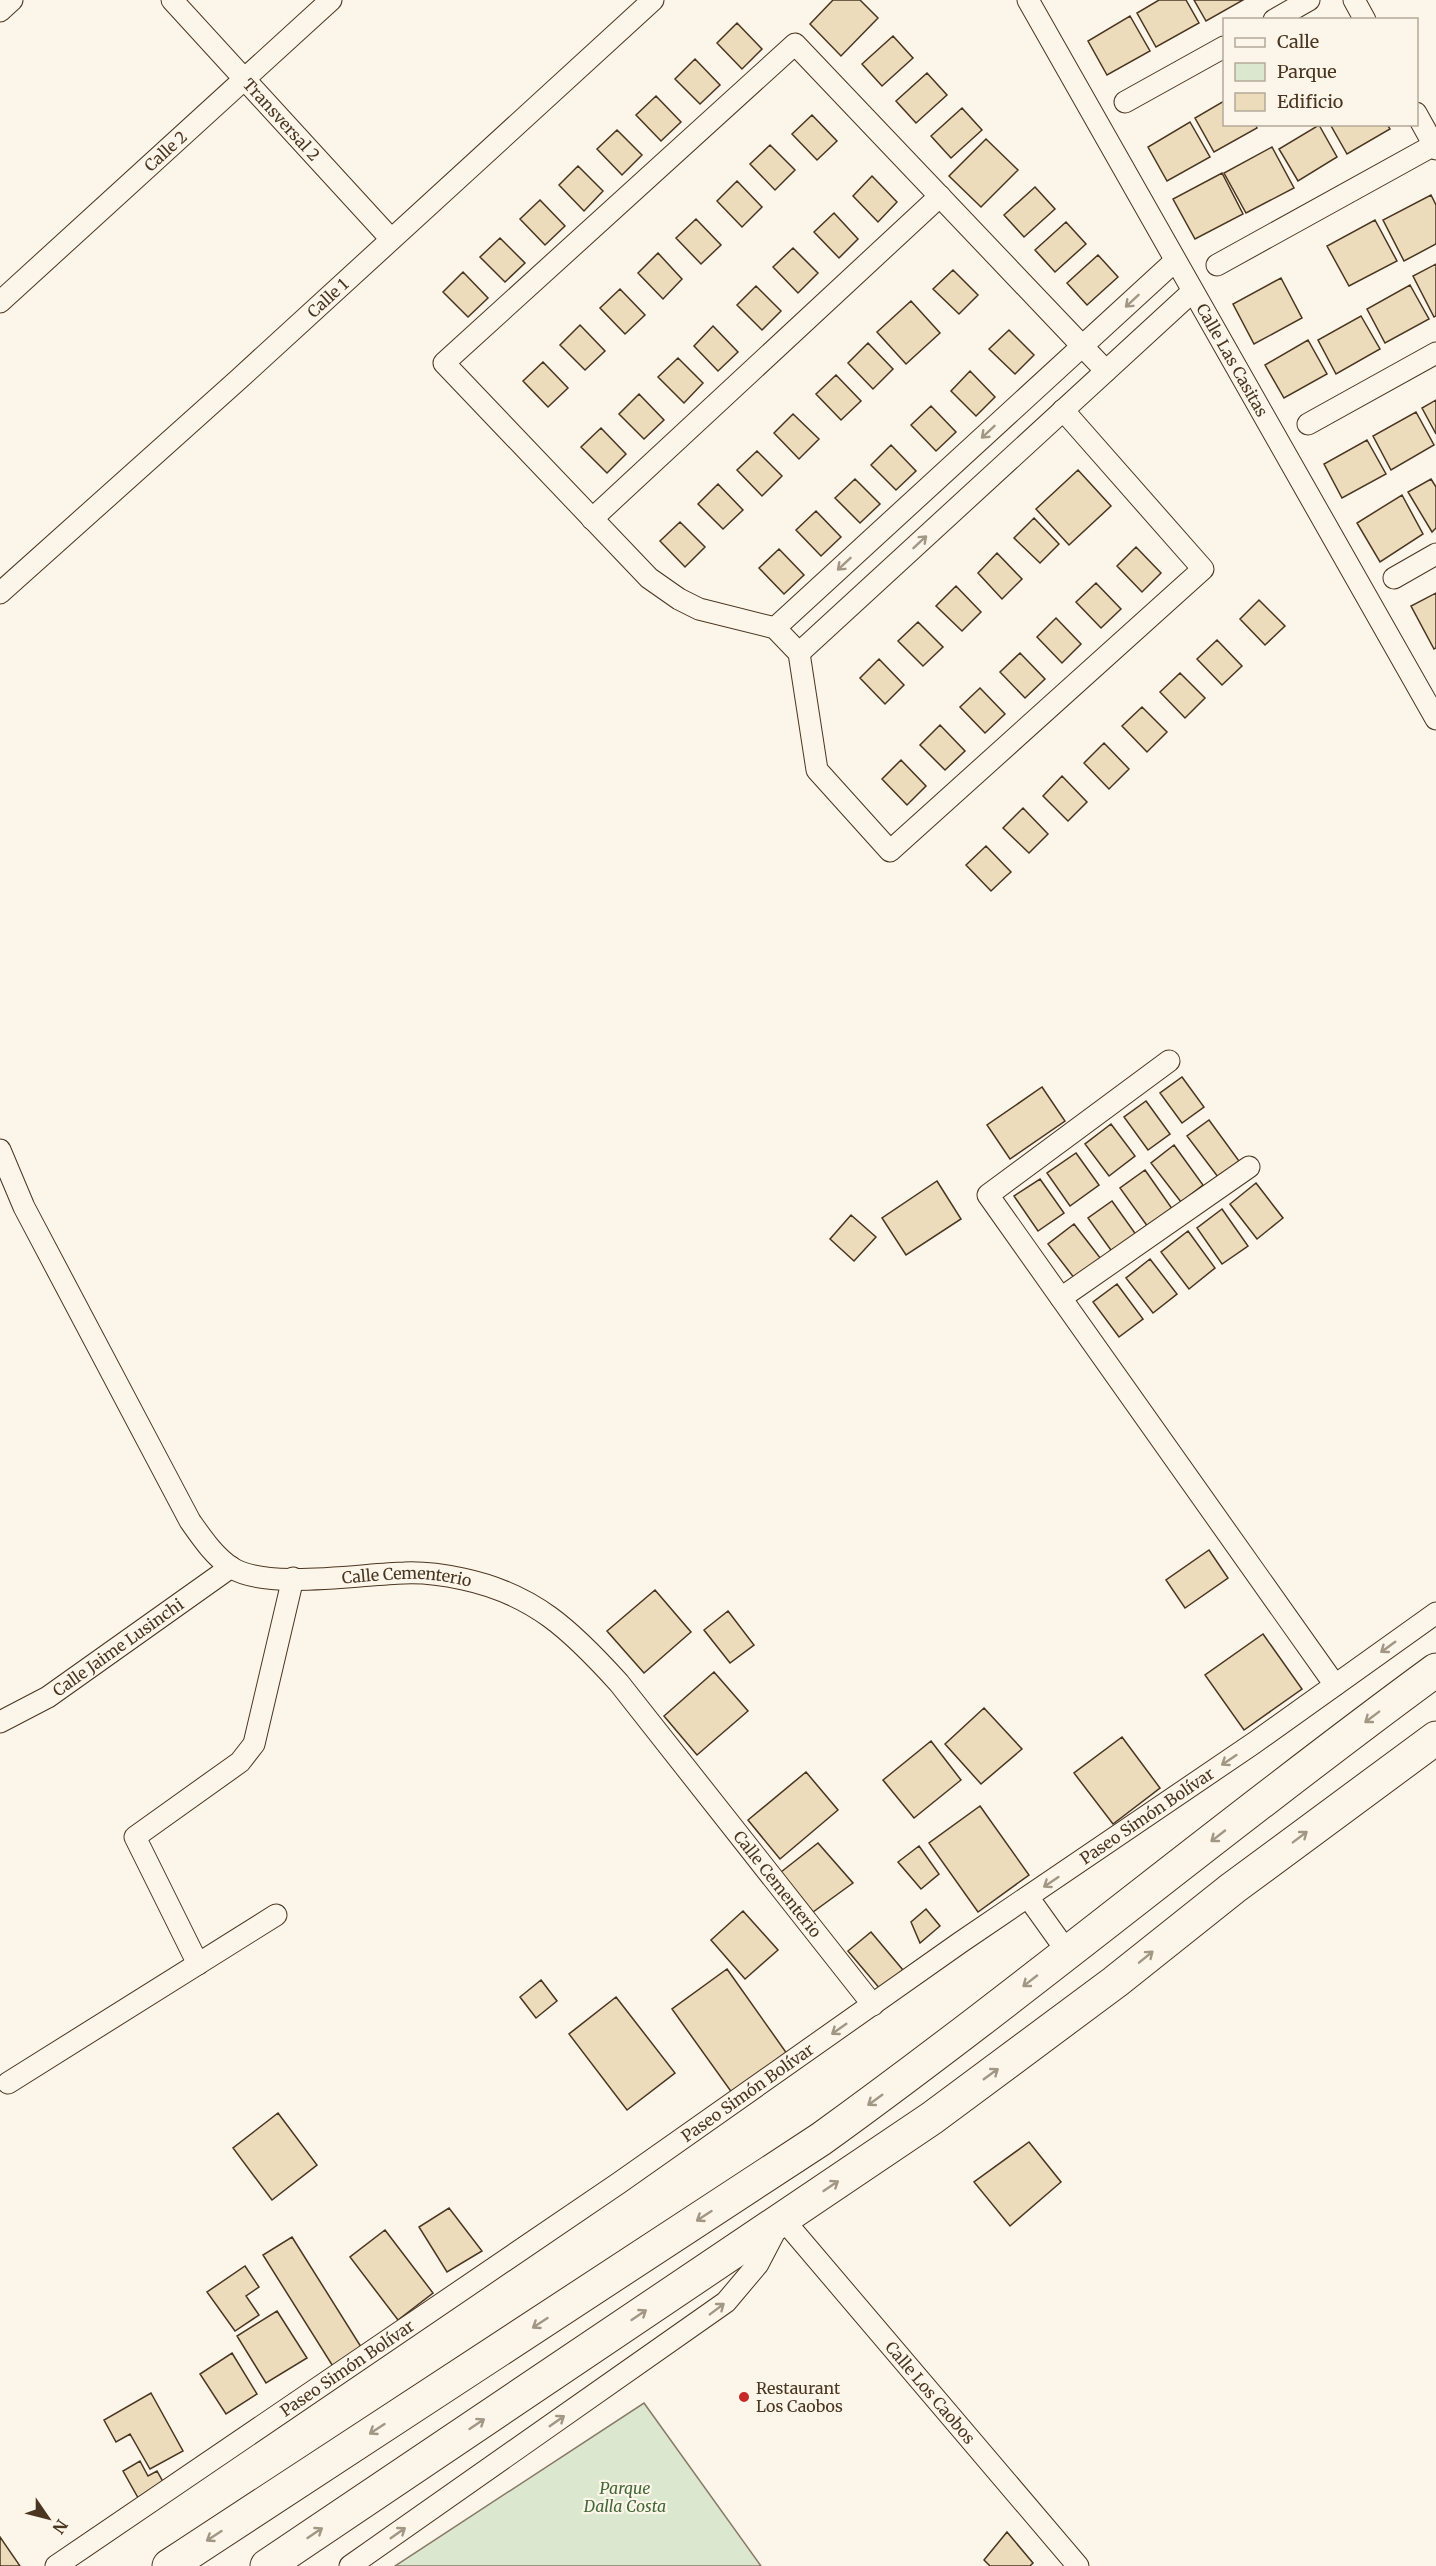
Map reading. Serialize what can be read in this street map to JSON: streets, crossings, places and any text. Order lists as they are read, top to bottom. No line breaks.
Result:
{"streets":{"street":["Transversal 2","Calle 2","Calle 1","Calle Las Casitas","Calle Cementerio","Calle Jaime Lusinchi","Paseo Simón Bolívar","Calle Los Caobos"]},"crossings":[["Transversal 2","Calle 2"],["Transversal 2","Calle 1"],["Calle Cementerio","Calle Jaime Lusinchi"],["Calle Cementerio","Paseo Simón Bolívar"]],"parks":["Parque Dalla Costa"],"places":["Restaurant Los Caobos"],"legend":["Calle","Parque","Edificio"],"north":"bottom right"}
